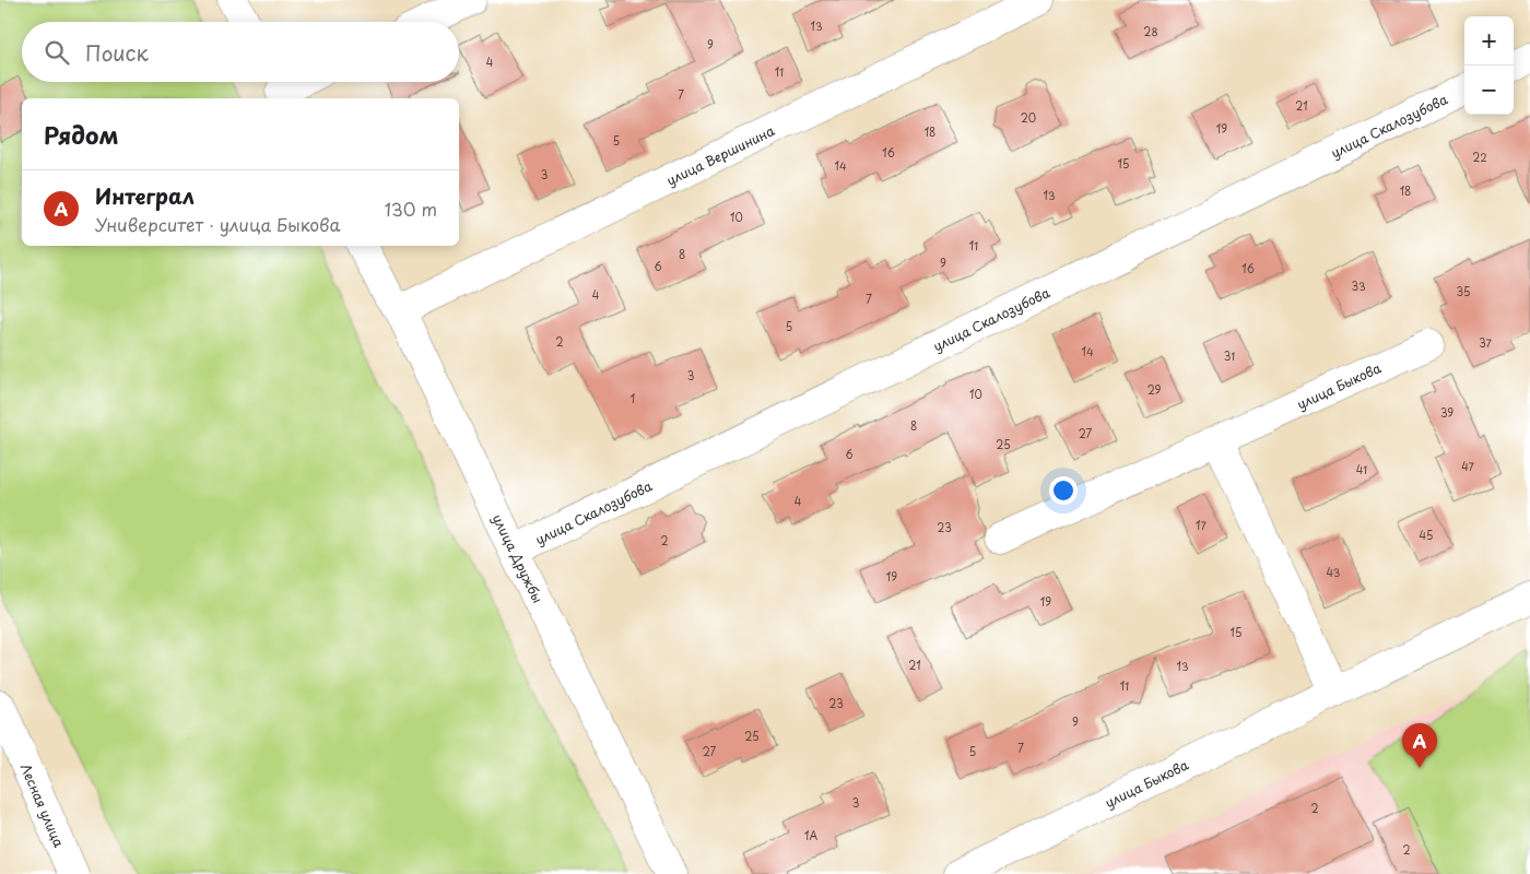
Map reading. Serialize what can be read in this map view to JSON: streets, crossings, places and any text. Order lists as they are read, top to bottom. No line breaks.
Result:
{"streets":{"street":["улица Скалозубова","улица Вершинина","улица Быкова","улица Дружбы","Лесная улица"]},"crossings":[["улица Скалозубова","улица Дружбы"],["улица Вершинина","улица Дружбы"]],"house_numbers":["13","28","9","4","11","7","21","20","19","18","5","16","22","15","14","3","18","13","10","11","8","9","6","16","33","35","4","7","5","2","37","14","31","3","29","10","1","39","8","27","25","6","47","41","4","17","23","45","2","43","19","19","15","21","13","11","23","9","25","7","27","5","3","2","1А","2"],"page":{"map_buttons":["+","−"],"search":"Поиск","heading":"Рядом","list":[{"mark":"A","name":"Интеграл","note":"Университет · улица Быкова","value":"130 m"}],"pins":"A"}}
